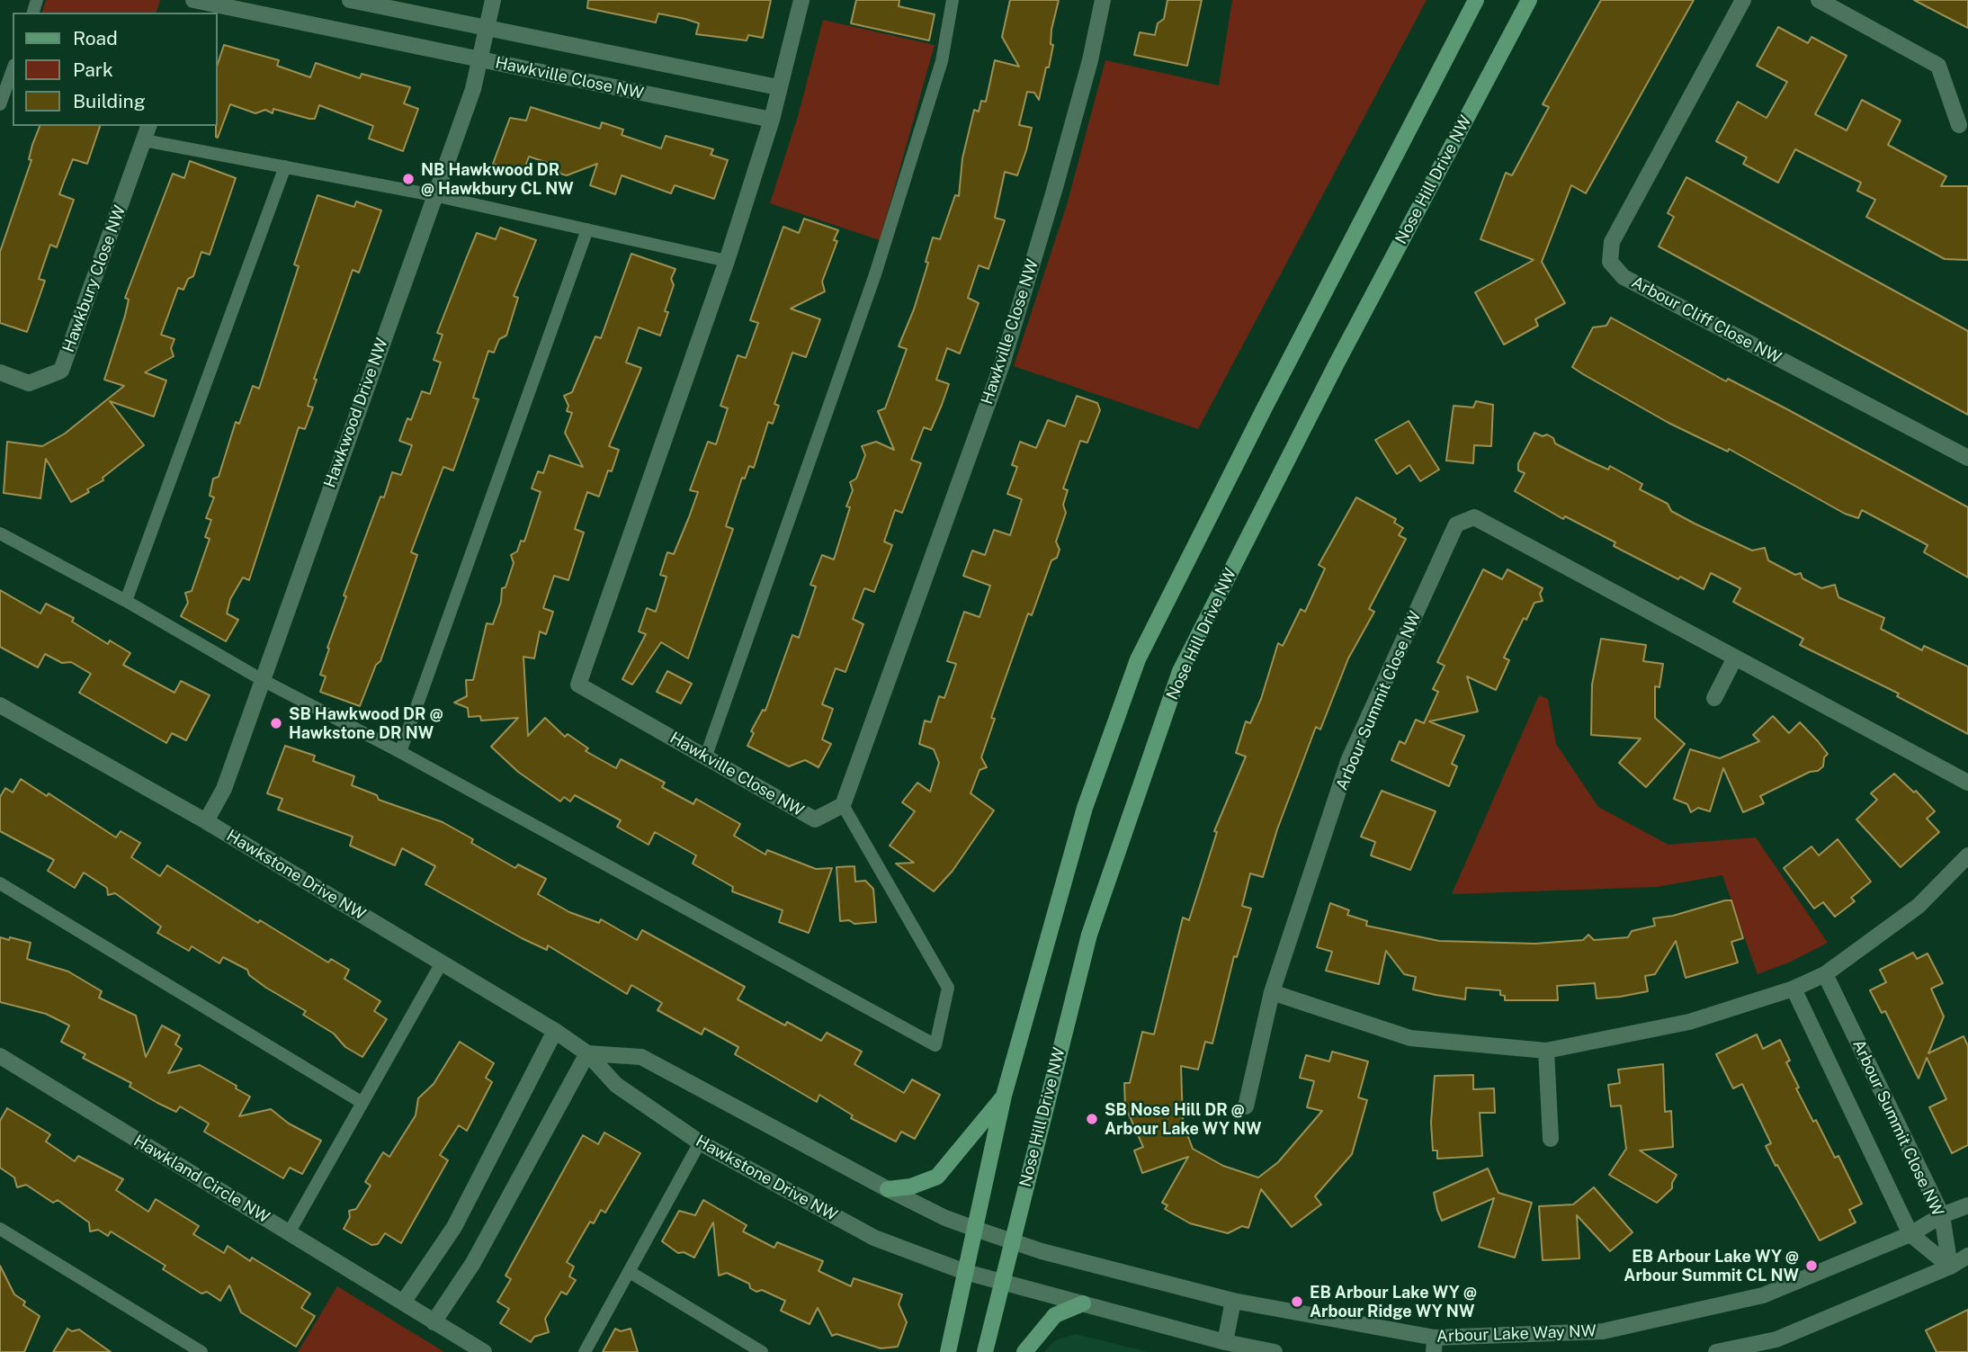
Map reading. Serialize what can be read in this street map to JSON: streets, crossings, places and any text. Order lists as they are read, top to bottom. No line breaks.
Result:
{"streets":{"main road":["Nose Hill Drive NW"],"street":["Hawkville Close NW","Hawkbury Close NW","Arbour Cliff Close NW","Hawkwood Drive NW","Arbour Summit Close NW","Hawkstone Drive NW","Hawkland Circle NW","Arbour Lake Way NW"]},"crossings":[["Hawkville Close NW","Hawkwood Drive NW"],["Nose Hill Drive NW","Arbour Lake Way NW"],["Hawkwood Drive NW","Hawkstone Drive NW"],["Arbour Summit Close NW","Arbour Lake Way NW"]],"places":["NB Hawkwood DR @ Hawkbury CL NW","SB Hawkwood DR @ Hawkstone DR NW","SB Nose Hill DR @ Arbour Lake WY NW","EB Arbour Lake WY @ Arbour Summit CL NW","EB Arbour Lake WY @ Arbour Ridge WY NW"],"legend":["Road","Park","Building"]}
